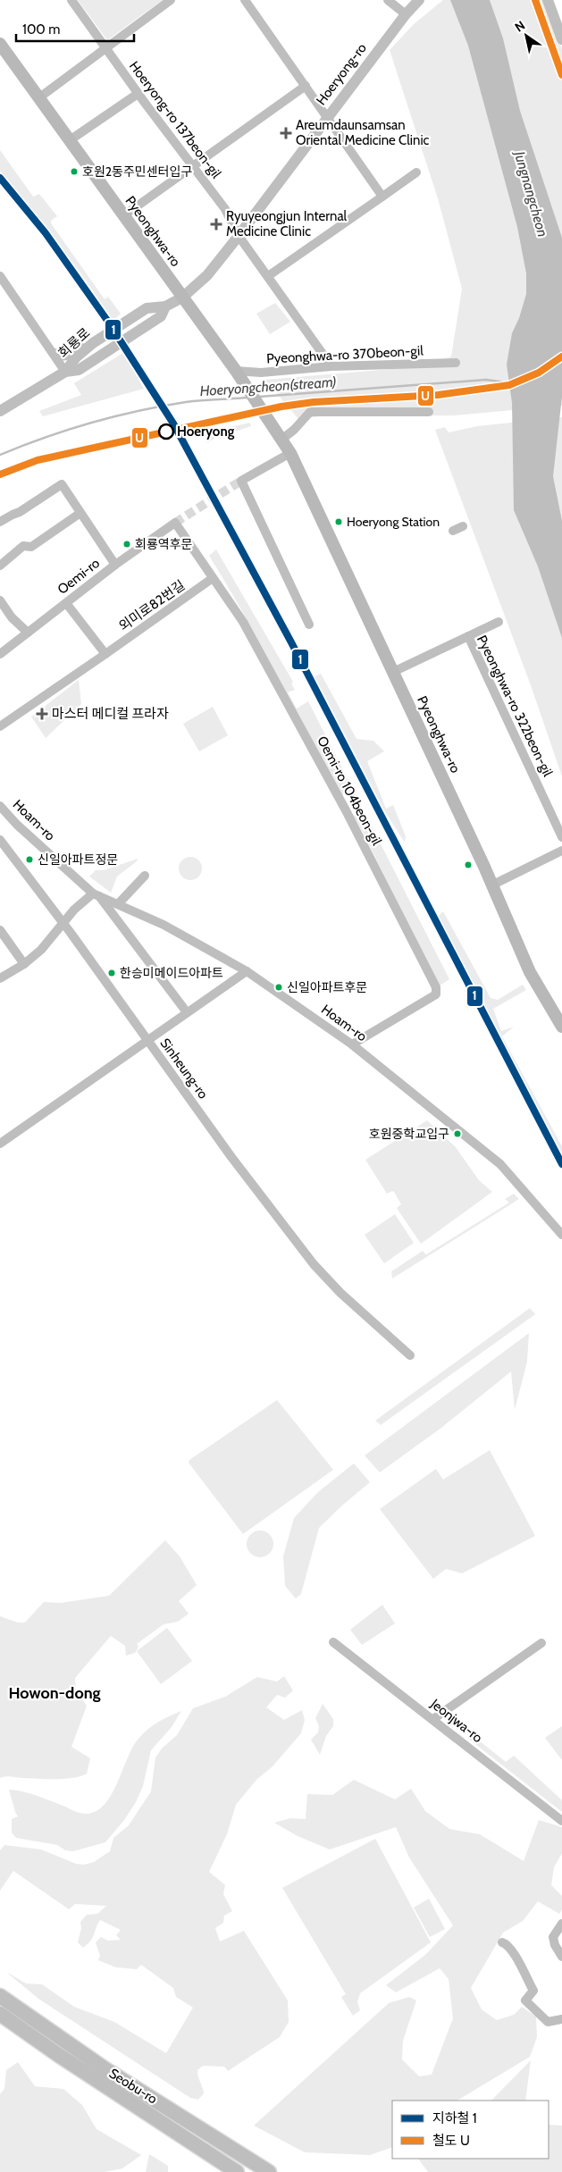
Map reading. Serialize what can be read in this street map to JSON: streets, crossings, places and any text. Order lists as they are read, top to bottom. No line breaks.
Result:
{"streets":{"highway":["Seobu-ro"],"main road":["Pyeonghwa-ro"],"street":["Hoeryong-ro","Hoeryong-ro 137beon-gil","회룡로","Pyeonghwa-ro 370beon-gil","Oemi-ro","외미로82번길","Pyeonghwa-ro 322beon-gil","Oemi-ro 104beon-gil","Hoam-ro","Sinheung-ro","Jeonjwa-ro"]},"crossings":[["Hoeryong-ro","Hoeryong-ro 137beon-gil"],["Hoeryong-ro","Pyeonghwa-ro"],["Hoeryong-ro","회룡로"],["Hoeryong-ro 137beon-gil","Pyeonghwa-ro 370beon-gil"],["Pyeonghwa-ro","회룡로"],["Pyeonghwa-ro","Pyeonghwa-ro 370beon-gil"],["Pyeonghwa-ro","Pyeonghwa-ro 322beon-gil"],["Oemi-ro","Oemi-ro 104beon-gil"],["외미로82번길","Oemi-ro 104beon-gil"],["Oemi-ro 104beon-gil","Hoam-ro"]],"districts":["Howon-dong"],"water":["Jungnangcheon","Hoeryongcheon(stream)"],"places":{"health":["Areumdaunsamsan Oriental Medicine Clinic","Ryuyeongjun Internal Medicine Clinic","마스터 메디컬 프라자"],"other":["호원2동주민센터입구","Hoeryong","Hoeryong Station","회룡역후문","신일아파트정문","한승미메이드아파트","신일아파트후문","호원중학교입구"]},"lines":["rail line U","metro line 1"],"legend":["지하철 1","철도 U"],"scale_bar":"100 m","north":"top left"}
